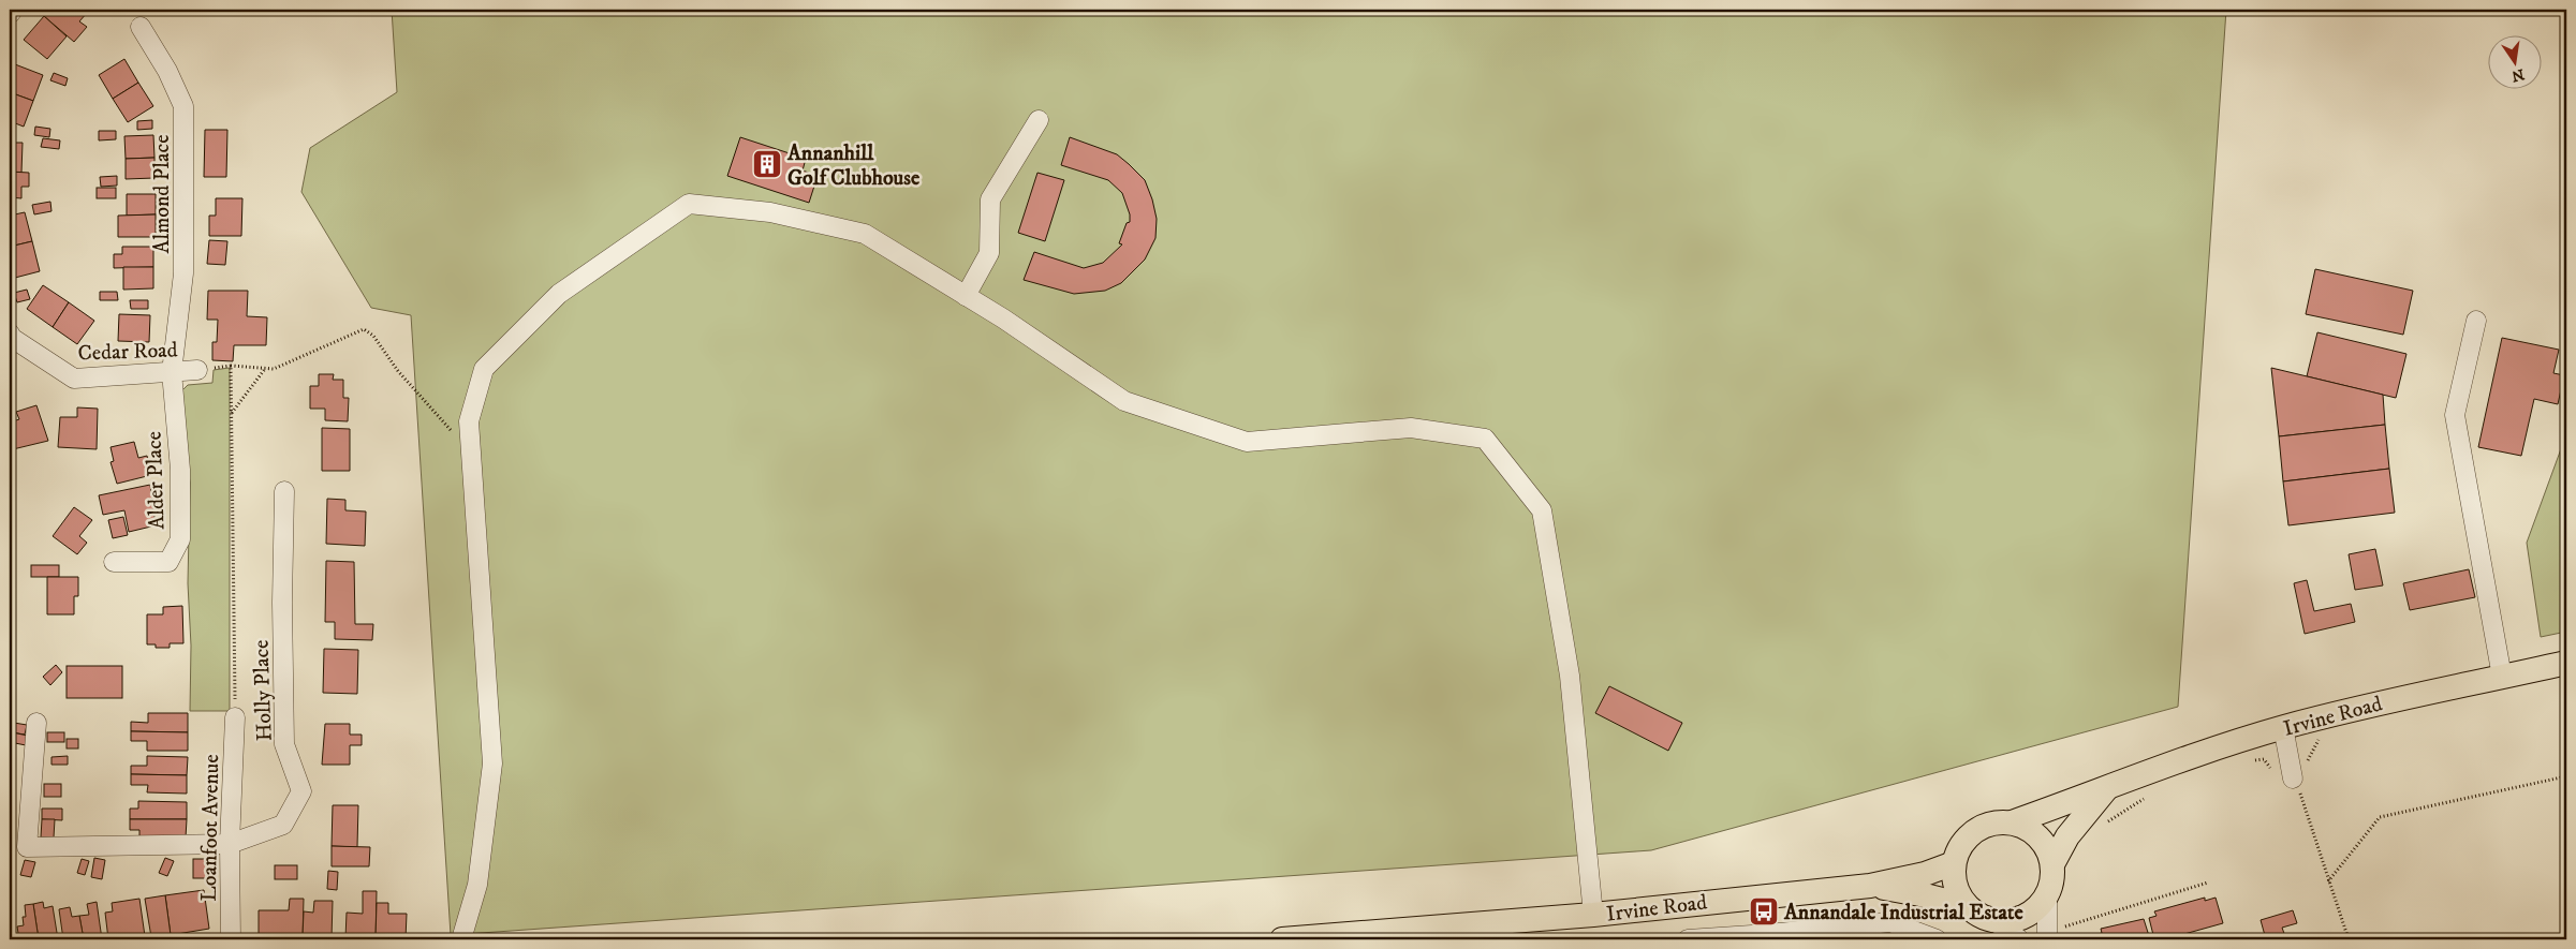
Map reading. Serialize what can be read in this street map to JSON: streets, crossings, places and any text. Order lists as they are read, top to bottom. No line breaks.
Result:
{"streets":{"main road":["Irvine Road"],"street":["Almond Place","Cedar Road","Alder Place","Holly Place","Loanfoot Avenue"]},"crossings":[["Almond Place","Cedar Road"],["Almond Place","Alder Place"],["Cedar Road","Alder Place"],["Holly Place","Loanfoot Avenue"]],"places":{"building":["Annanhill Golf Clubhouse"],"bus stop":["Annandale Industrial Estate"]},"north":"bottom"}
